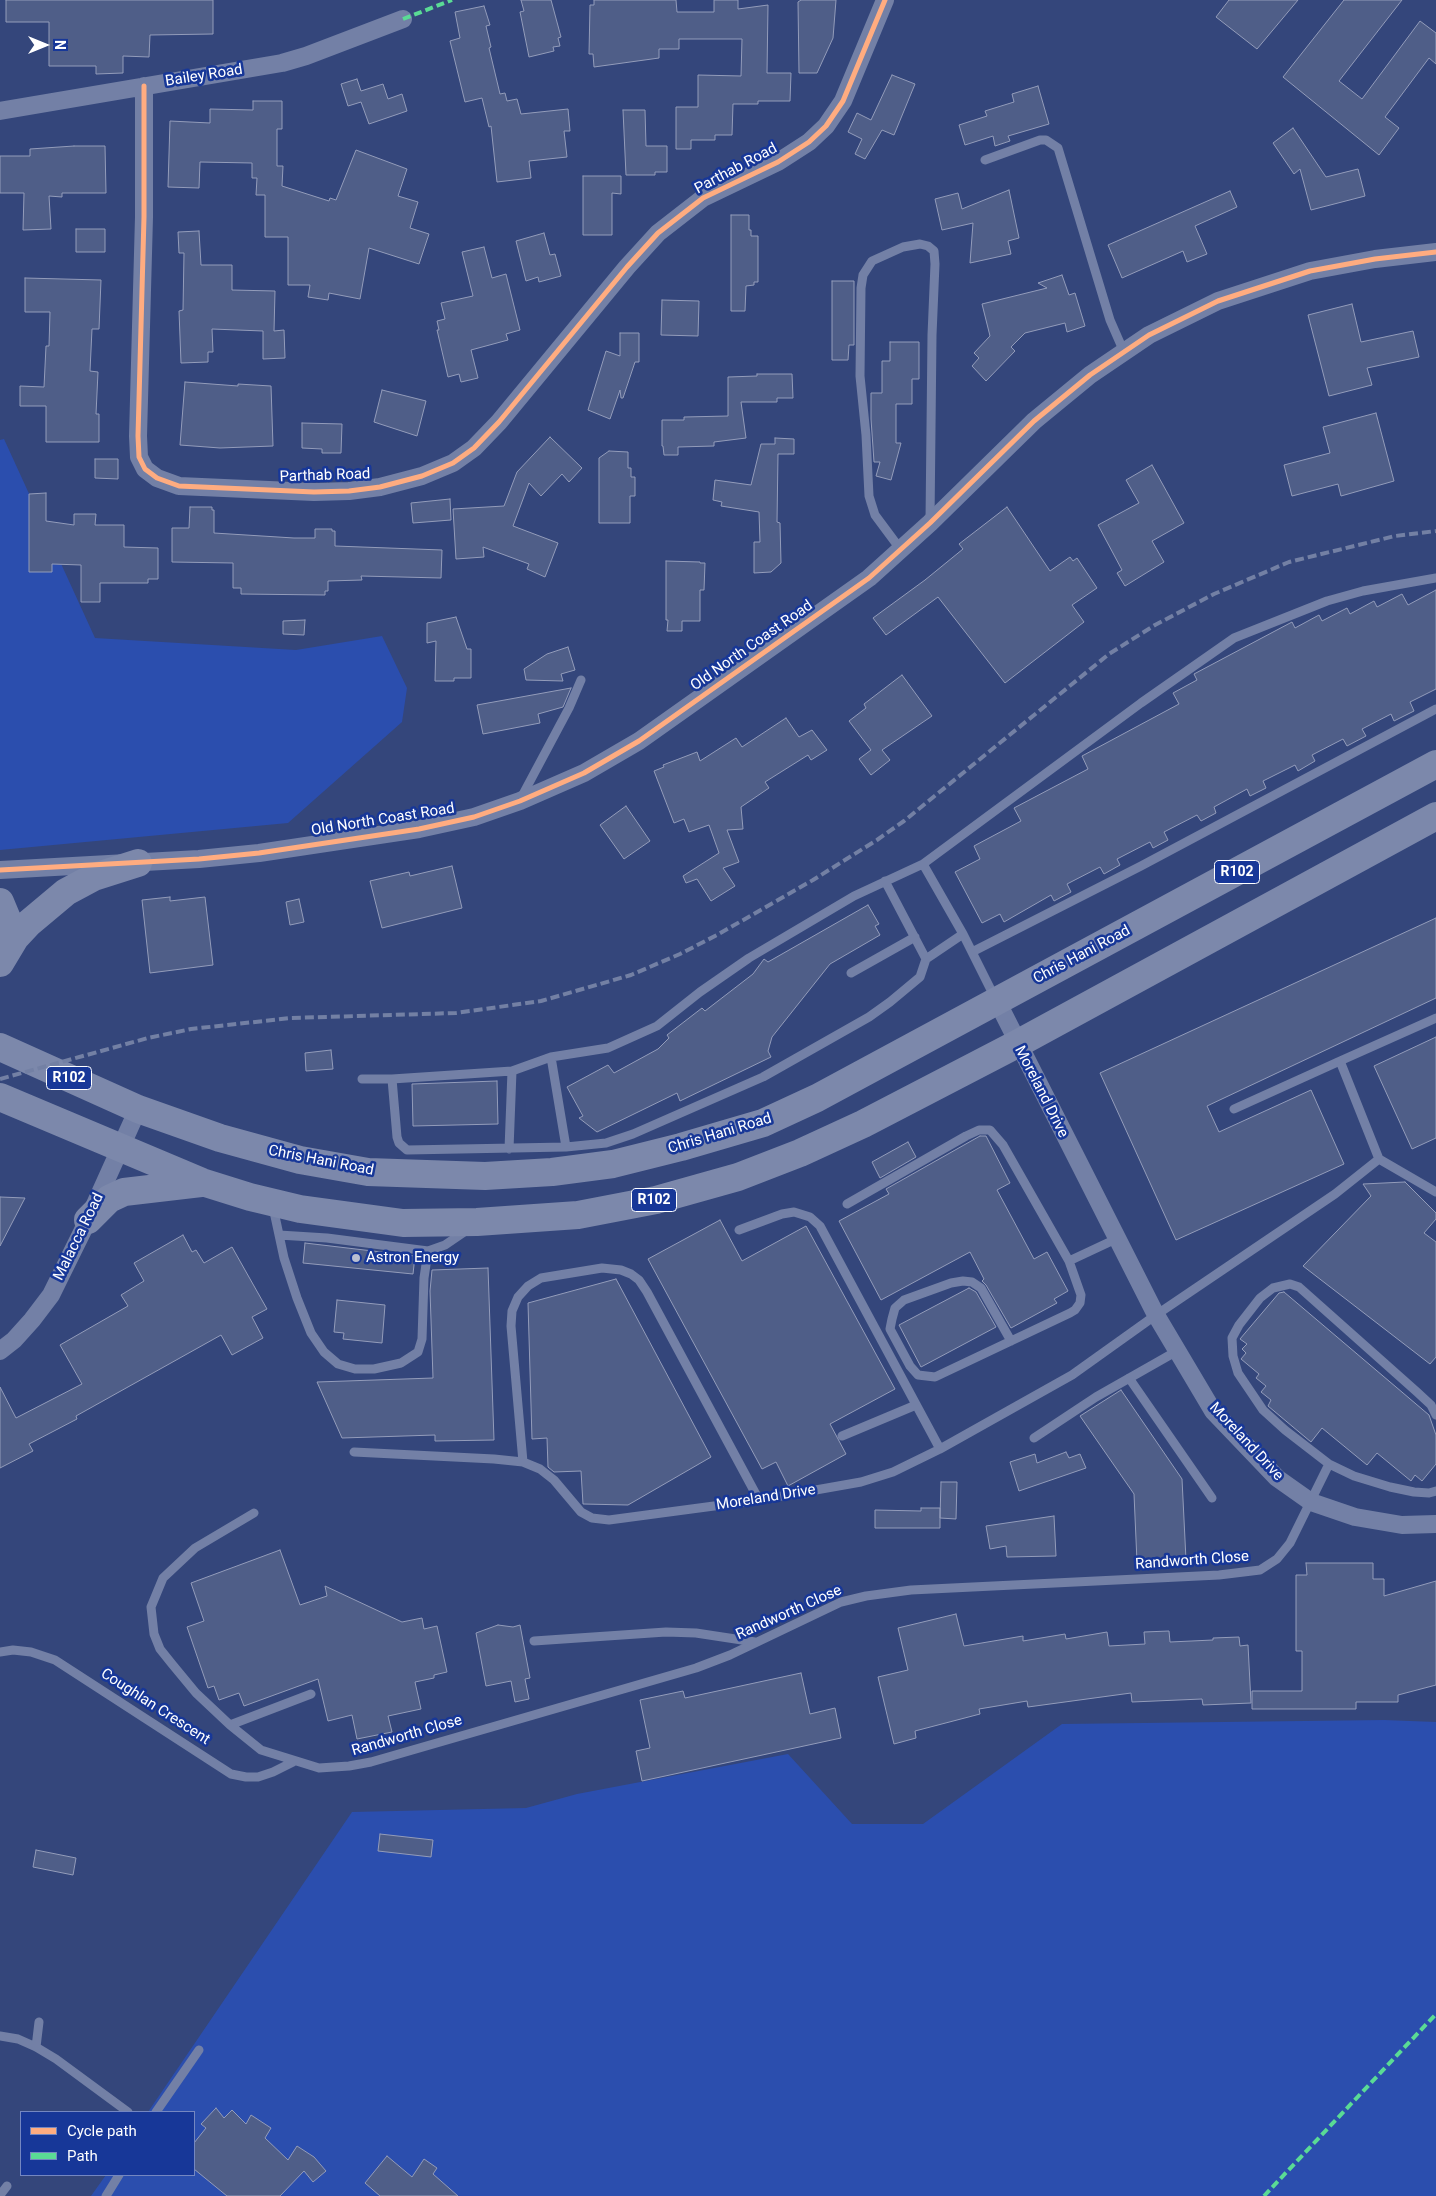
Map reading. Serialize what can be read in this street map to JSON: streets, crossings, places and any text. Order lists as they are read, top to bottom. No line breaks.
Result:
{"streets":{"main road":["R102","Chris Hani Road"],"street":["Bailey Road","Parthab Road","Old North Coast Road","Moreland Drive","Malacca Road"],"lane":["Randworth Close","Coughlan Crescent"]},"crossings":[["Bailey Road","Parthab Road"],["R102","Moreland Drive"],["R102","Malacca Road"],["Chris Hani Road","Moreland Drive"],["Chris Hani Road","Malacca Road"],["Moreland Drive","Randworth Close"],["Randworth Close","Coughlan Crescent"]],"places":["Astron Energy"],"legend":["Cycle path","Path"],"north":"right"}
